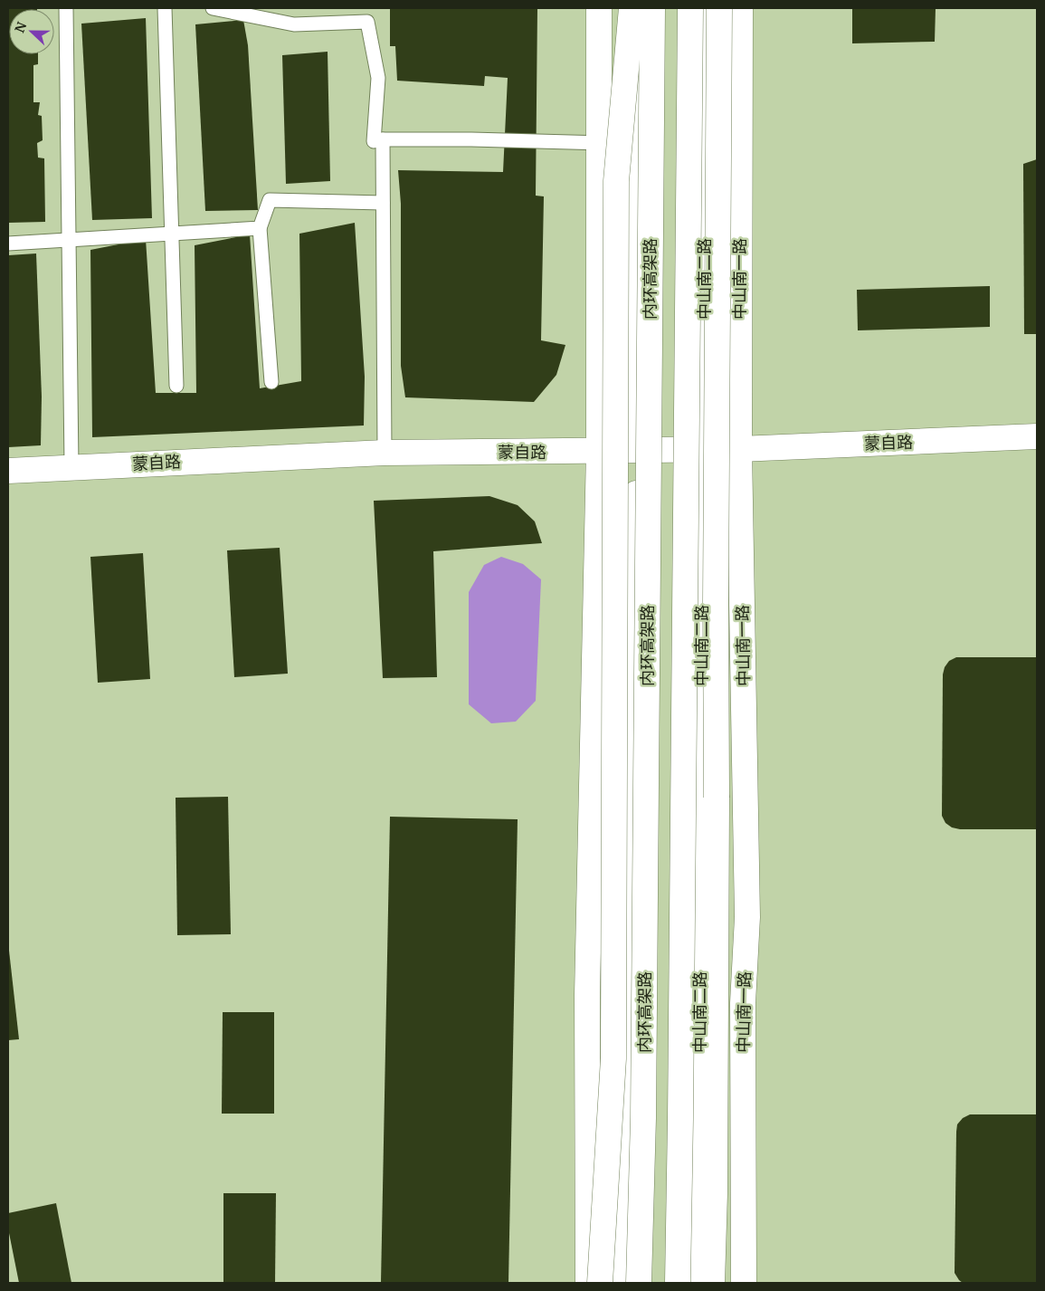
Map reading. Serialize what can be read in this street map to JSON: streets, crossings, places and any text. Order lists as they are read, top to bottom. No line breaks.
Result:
{"streets":{"main road":["内环高架路","中山南二路","中山南一路","蒙自路"]},"crossings":[["中山南二路","蒙自路"],["中山南一路","蒙自路"]],"north":"left"}
